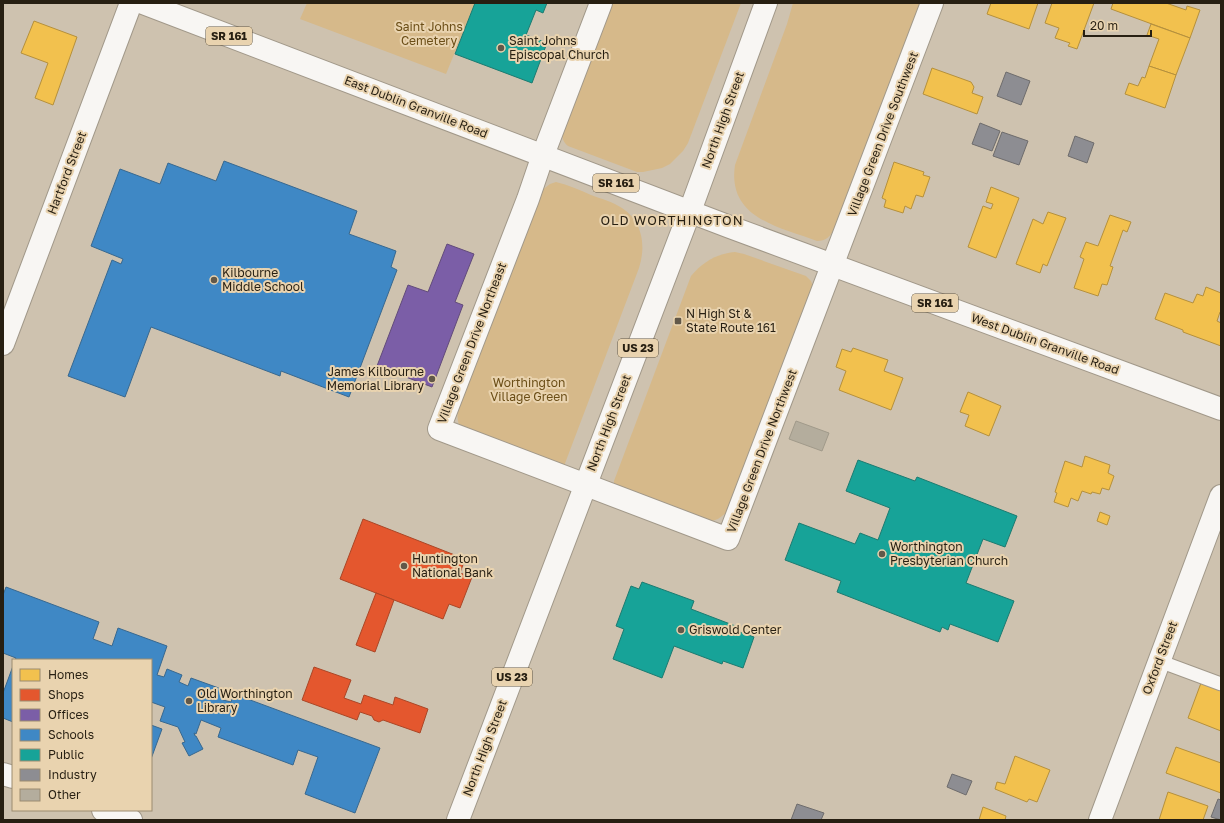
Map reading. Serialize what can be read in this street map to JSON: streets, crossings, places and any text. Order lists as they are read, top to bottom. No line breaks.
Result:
{"streets":{"street":["SR 161","East Dublin Granville Road","North High Street","Village Green Drive Southwest","Hartford Street","Village Green Drive Northeast","West Dublin Granville Road","US 23","Village Green Drive Northwest","Oxford Street"]},"crossings":[["East Dublin Granville Road","North High Street"],["East Dublin Granville Road","Village Green Drive Northeast"],["East Dublin Granville Road","West Dublin Granville Road"],["North High Street","Village Green Drive Northeast"],["North High Street","West Dublin Granville Road"],["North High Street","Village Green Drive Northwest"],["Village Green Drive Southwest","West Dublin Granville Road"],["Village Green Drive Southwest","Village Green Drive Northwest"],["Village Green Drive Northeast","Village Green Drive Northwest"],["West Dublin Granville Road","Village Green Drive Northwest"]],"districts":["OLD WORTHINGTON"],"parks":["Saint Johns Cemetery","Worthington Village Green"],"places":{"other":["Saint Johns Episcopal Church","Kilbourne Middle School","James Kilbourne Memorial Library","Worthington Presbyterian Church","Huntington National Bank","Griswold Center","Old Worthington Library"],"transit":["N High St & State Route 161"]},"legend":["Homes","Shops","Offices","Schools","Public","Industry","Other"],"scale_bar":"20 m"}
